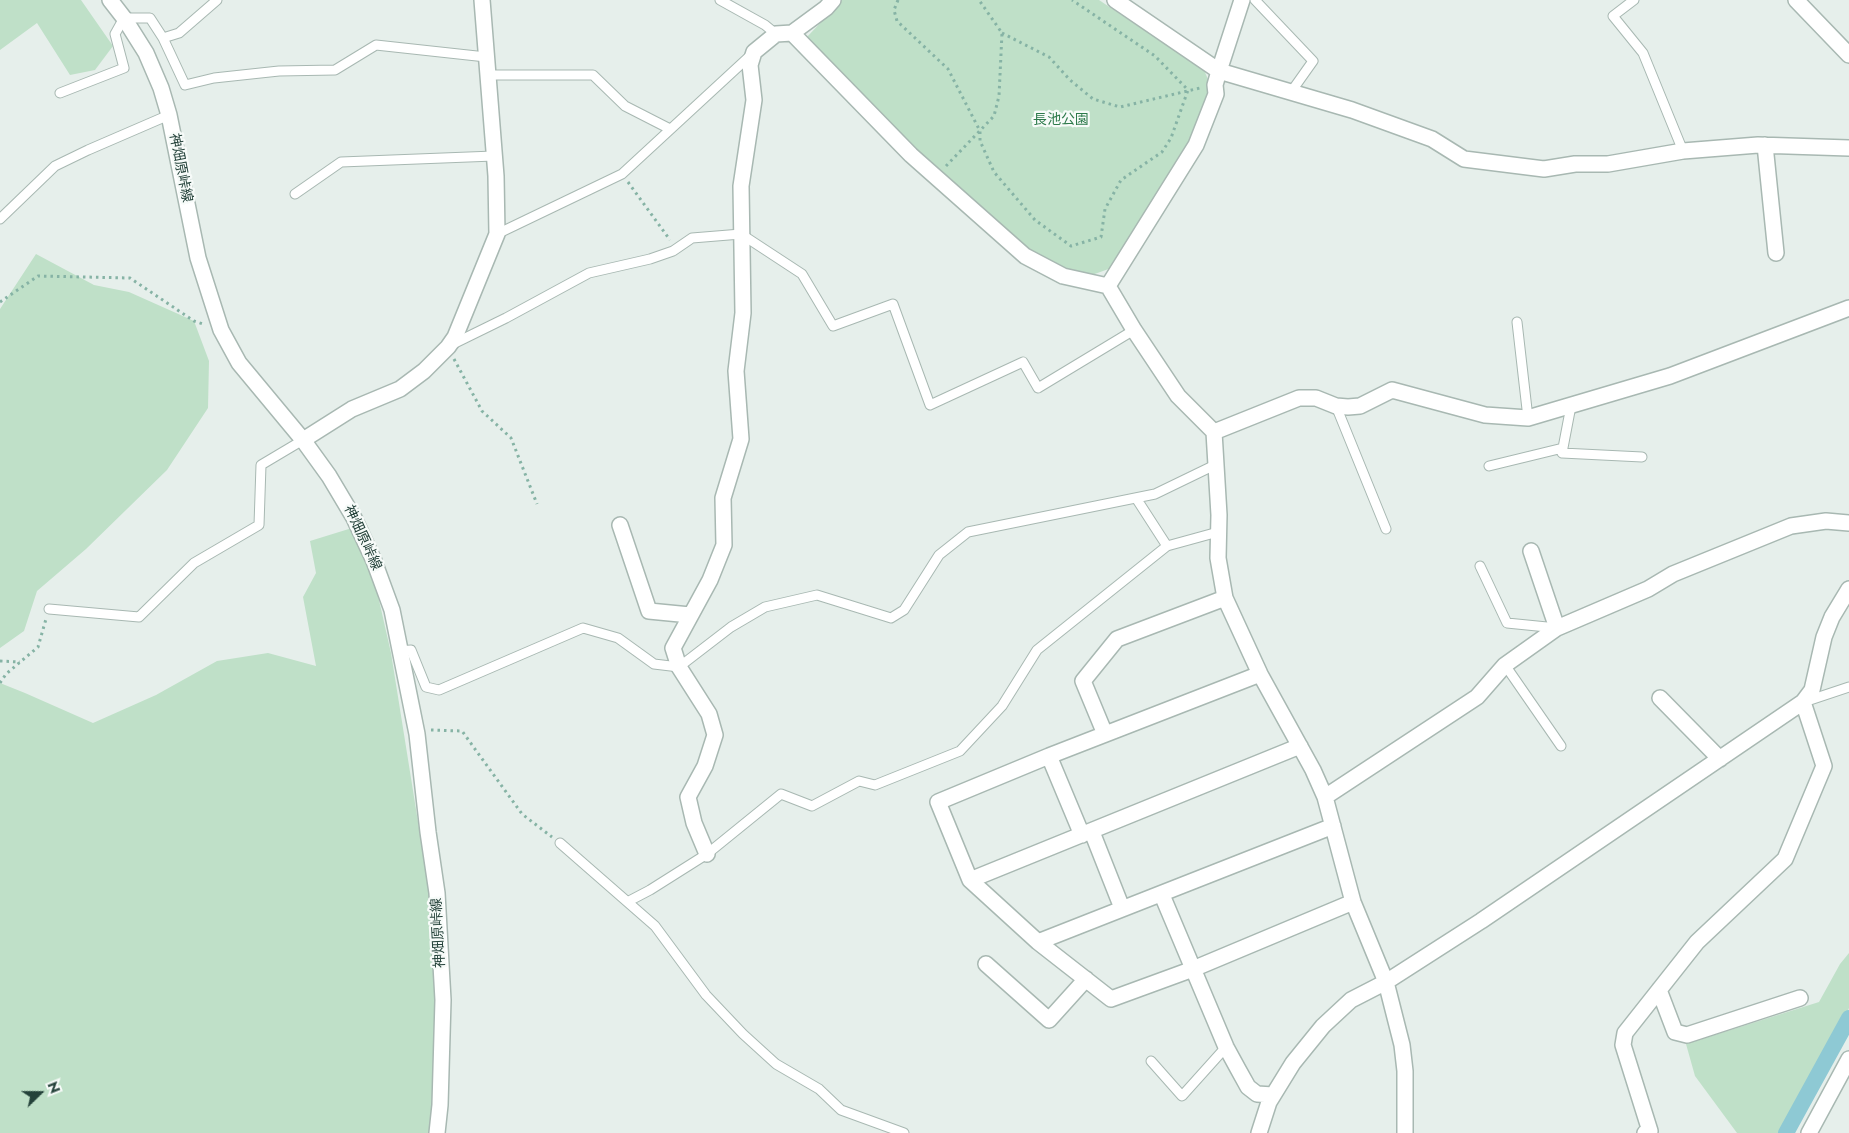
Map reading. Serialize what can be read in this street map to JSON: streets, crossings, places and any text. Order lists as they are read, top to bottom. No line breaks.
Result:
{"streets":{"street":["神畑原峠線"]},"parks":["長池公園"],"north":"right"}
